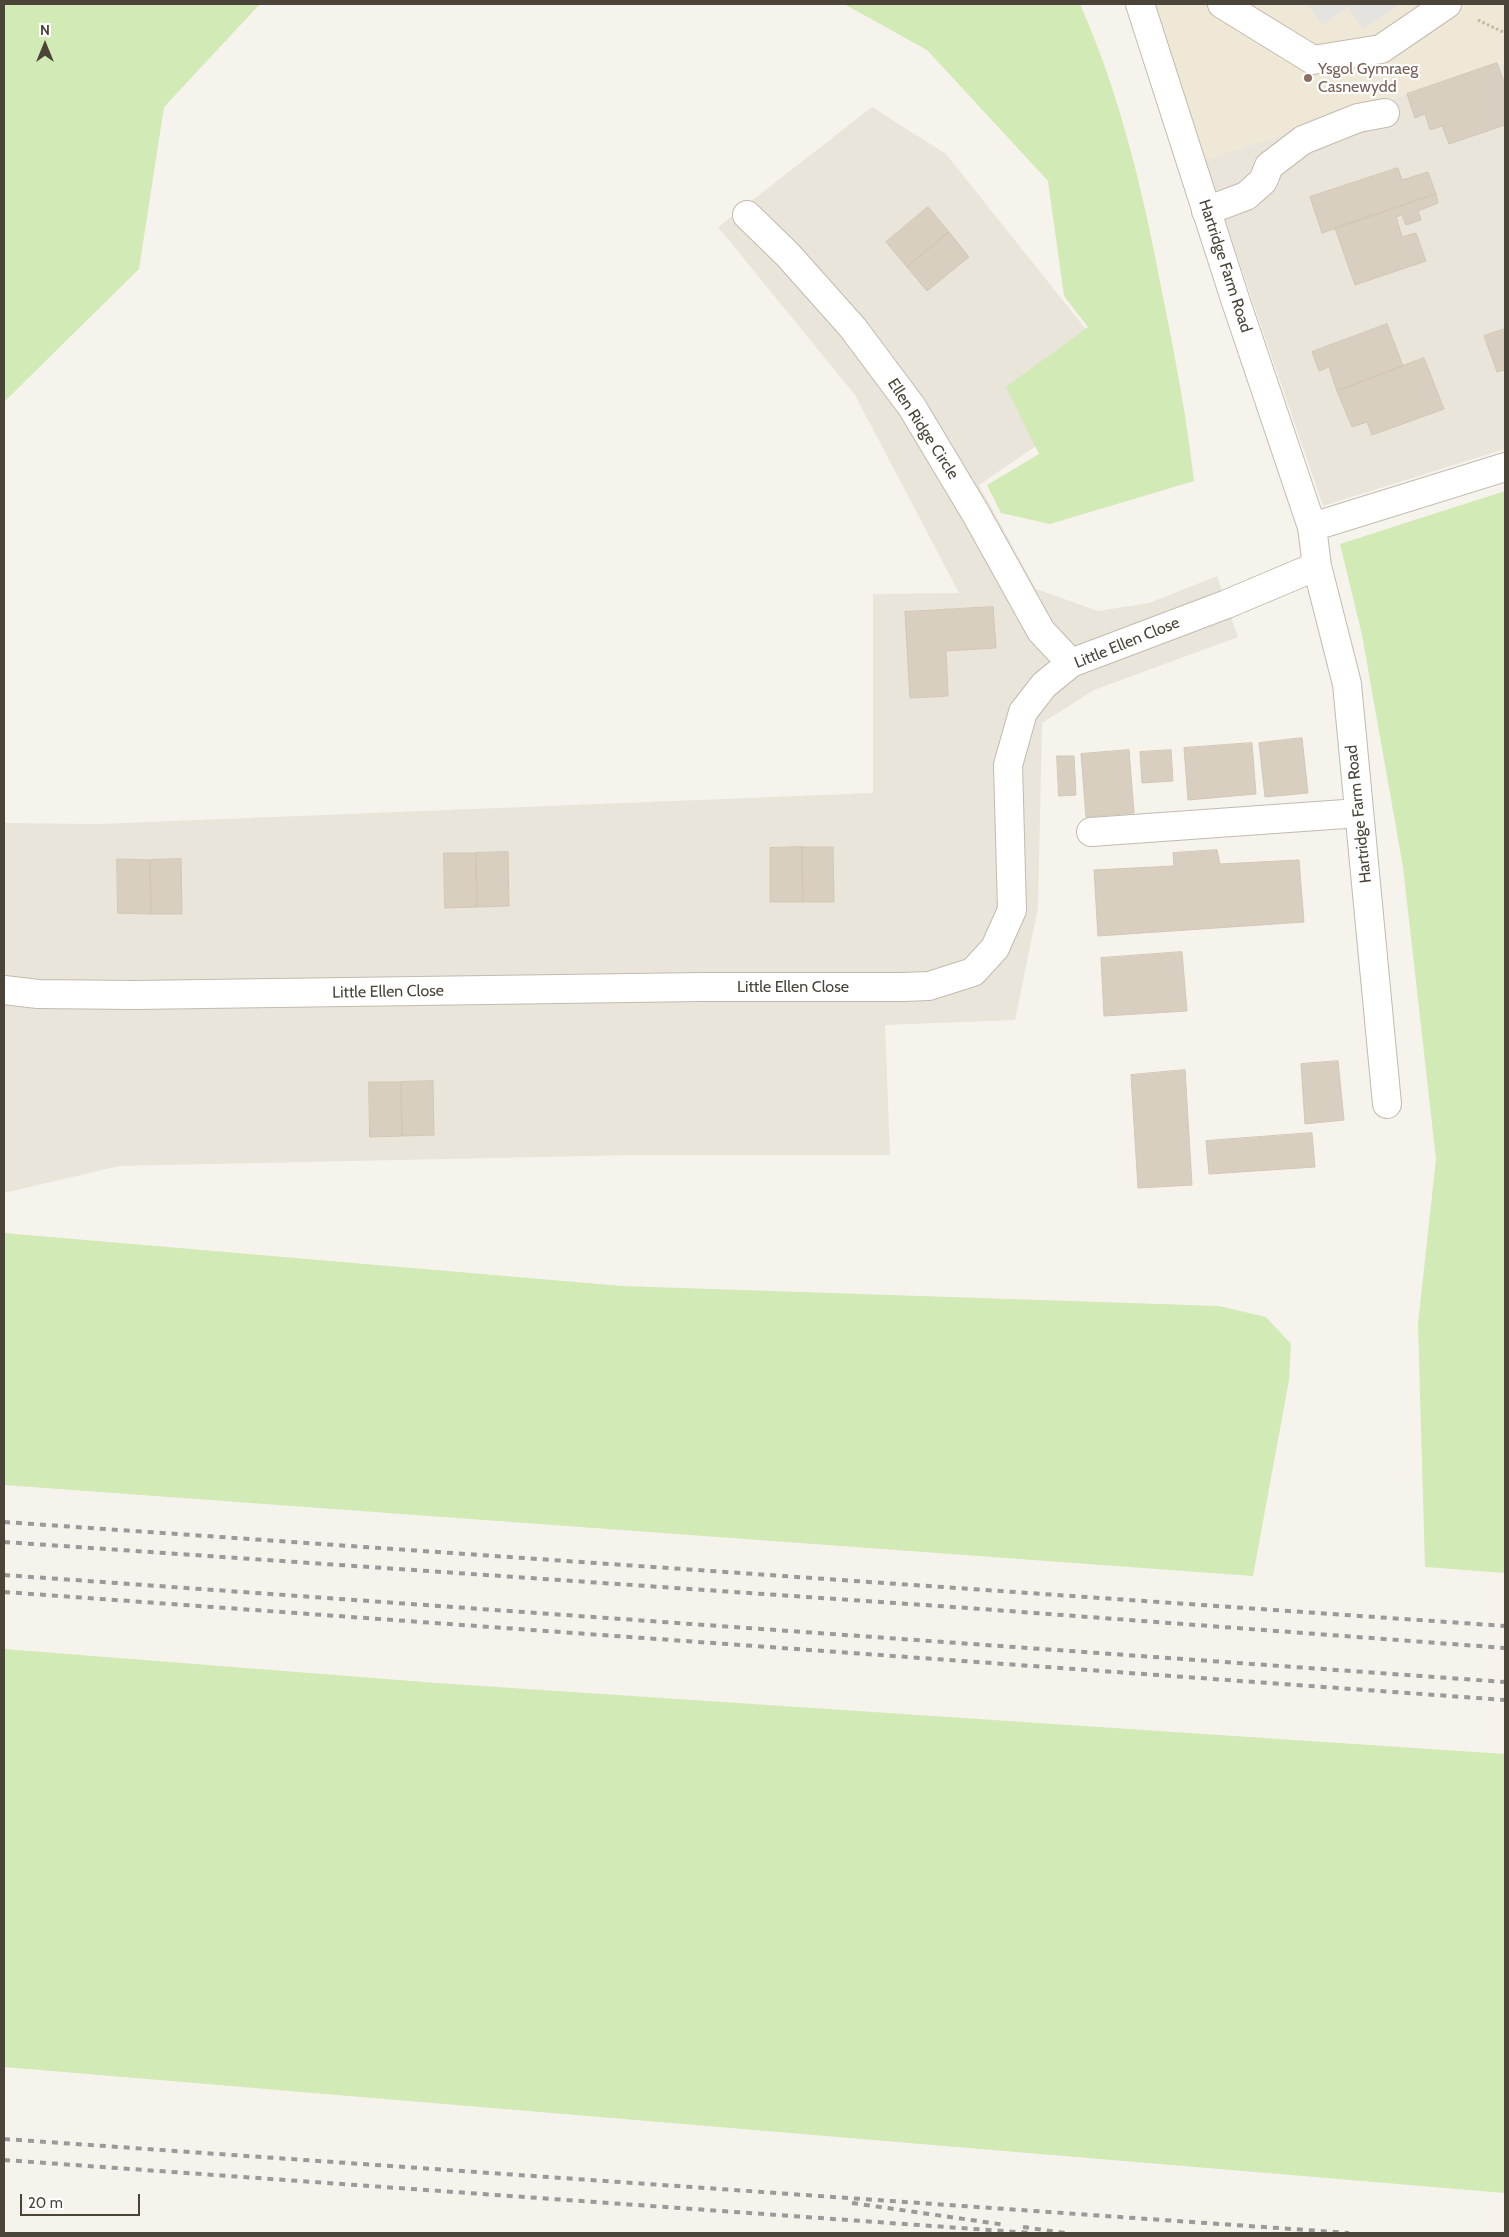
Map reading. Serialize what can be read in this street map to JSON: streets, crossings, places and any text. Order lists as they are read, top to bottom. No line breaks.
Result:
{"streets":{"street":["Hartridge Farm Road","Ellen Ridge Circle","Little Ellen Close"]},"crossings":[["Hartridge Farm Road","Little Ellen Close"],["Ellen Ridge Circle","Little Ellen Close"]],"places":["Ysgol Gymraeg Casnewydd"],"scale_bar":"20 m","north":"top"}
